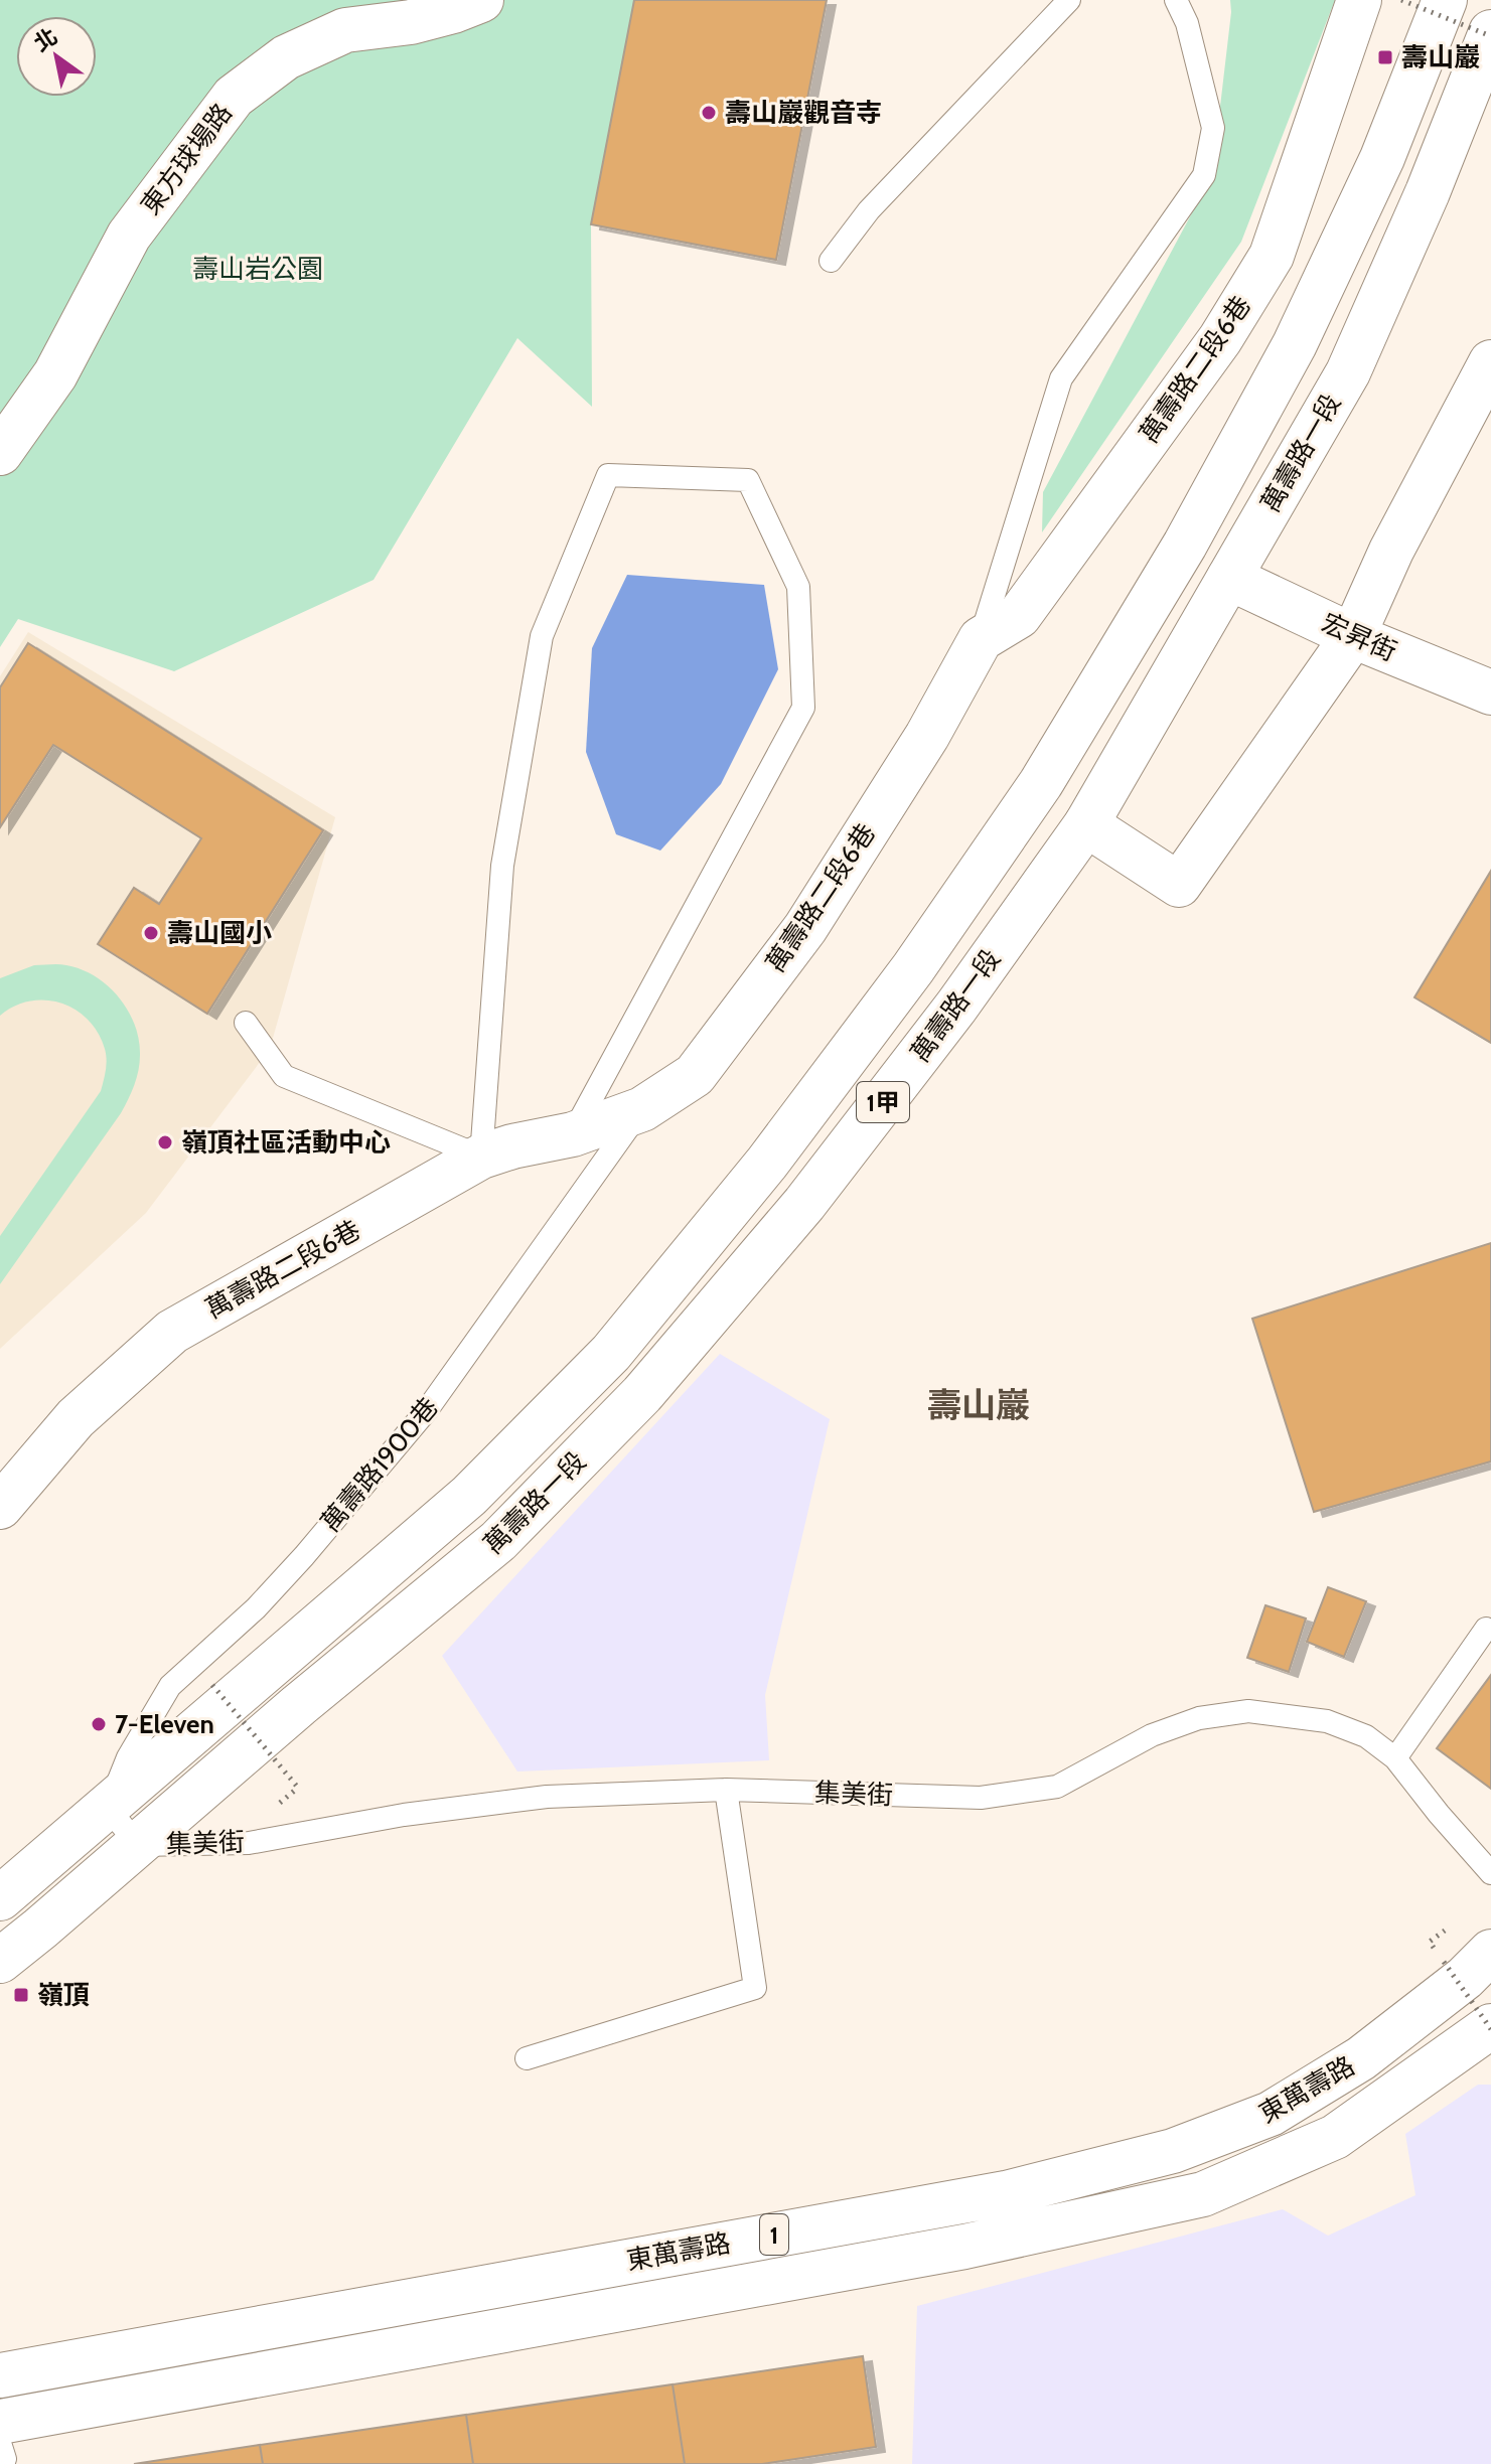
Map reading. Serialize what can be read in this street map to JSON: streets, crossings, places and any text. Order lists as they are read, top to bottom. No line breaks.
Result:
{"streets":{"main road":["東方球場路","萬壽路二段6巷","萬壽路一段","宏昇街","1甲","東萬壽路","1"],"lane":["萬壽路1900巷","集美街"]},"crossings":[["萬壽路二段6巷","萬壽路1900巷"],["萬壽路一段","宏昇街"],["萬壽路一段","萬壽路1900巷"],["萬壽路一段","集美街"]],"districts":["壽山巖"],"parks":["壽山岩公園"],"places":{"transit":["壽山巖","嶺頂"],"other":["壽山巖觀音寺","壽山國小","嶺頂社區活動中心","7-Eleven"]},"north":"top left"}
